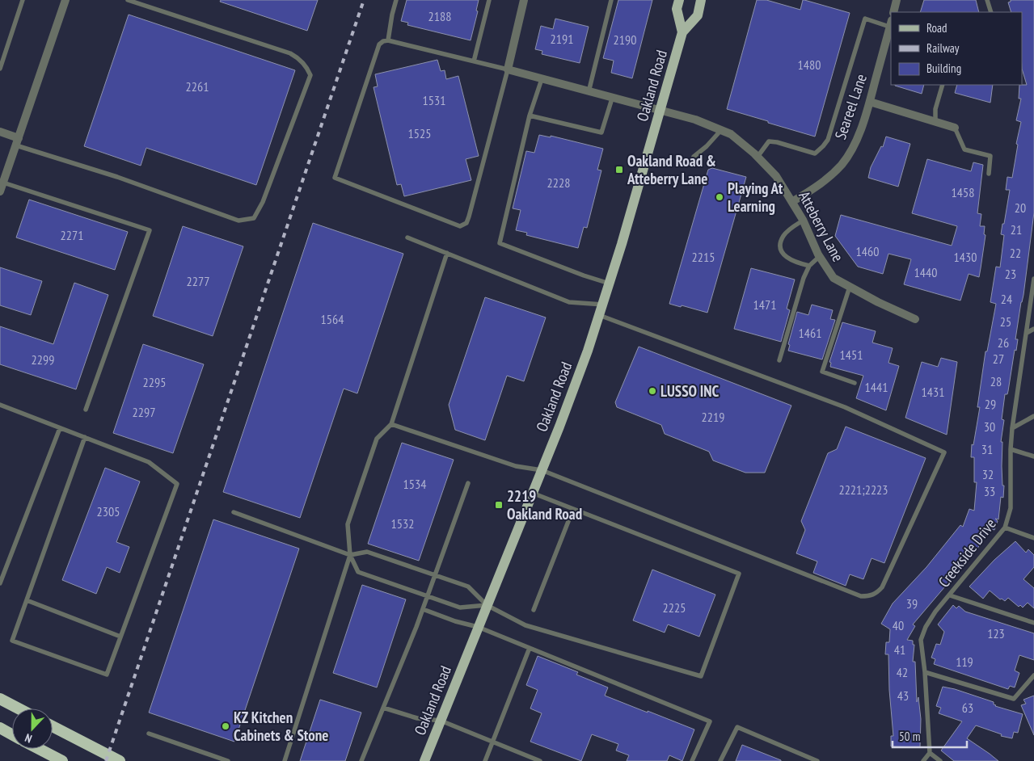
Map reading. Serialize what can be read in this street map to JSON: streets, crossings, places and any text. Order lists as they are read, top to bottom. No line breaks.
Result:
{"streets":{"main road":["Oakland Road"],"street":["Seareel Lane","Atteberry Lane"],"lane":["Creekside Drive"]},"crossings":[["Oakland Road","Atteberry Lane"],["Seareel Lane","Atteberry Lane"]],"places":{"transit":["Oakland Road & Atteberry Lane","2219 Oakland Road"],"other":["Playing At Learning","LUSSO INC","KZ Kitchen Cabinets & Stone"]},"house_numbers":["2188","2191","2190","1480","2261","1531","1525","2228","1458","20","21","2271","1460","22","2215","1430","1440","23","2277","24","1471","1564","25","1461","26","1451","27","2299","28","2295","1441","1431","29","2297","2219","30","31","32","1534","2221;2223","33","2305","1532","39","2225","40","123","41","119","42","43","63"],"legend":["Road","Railway","Building"],"scale_bar":"50 m","north":"bottom"}
